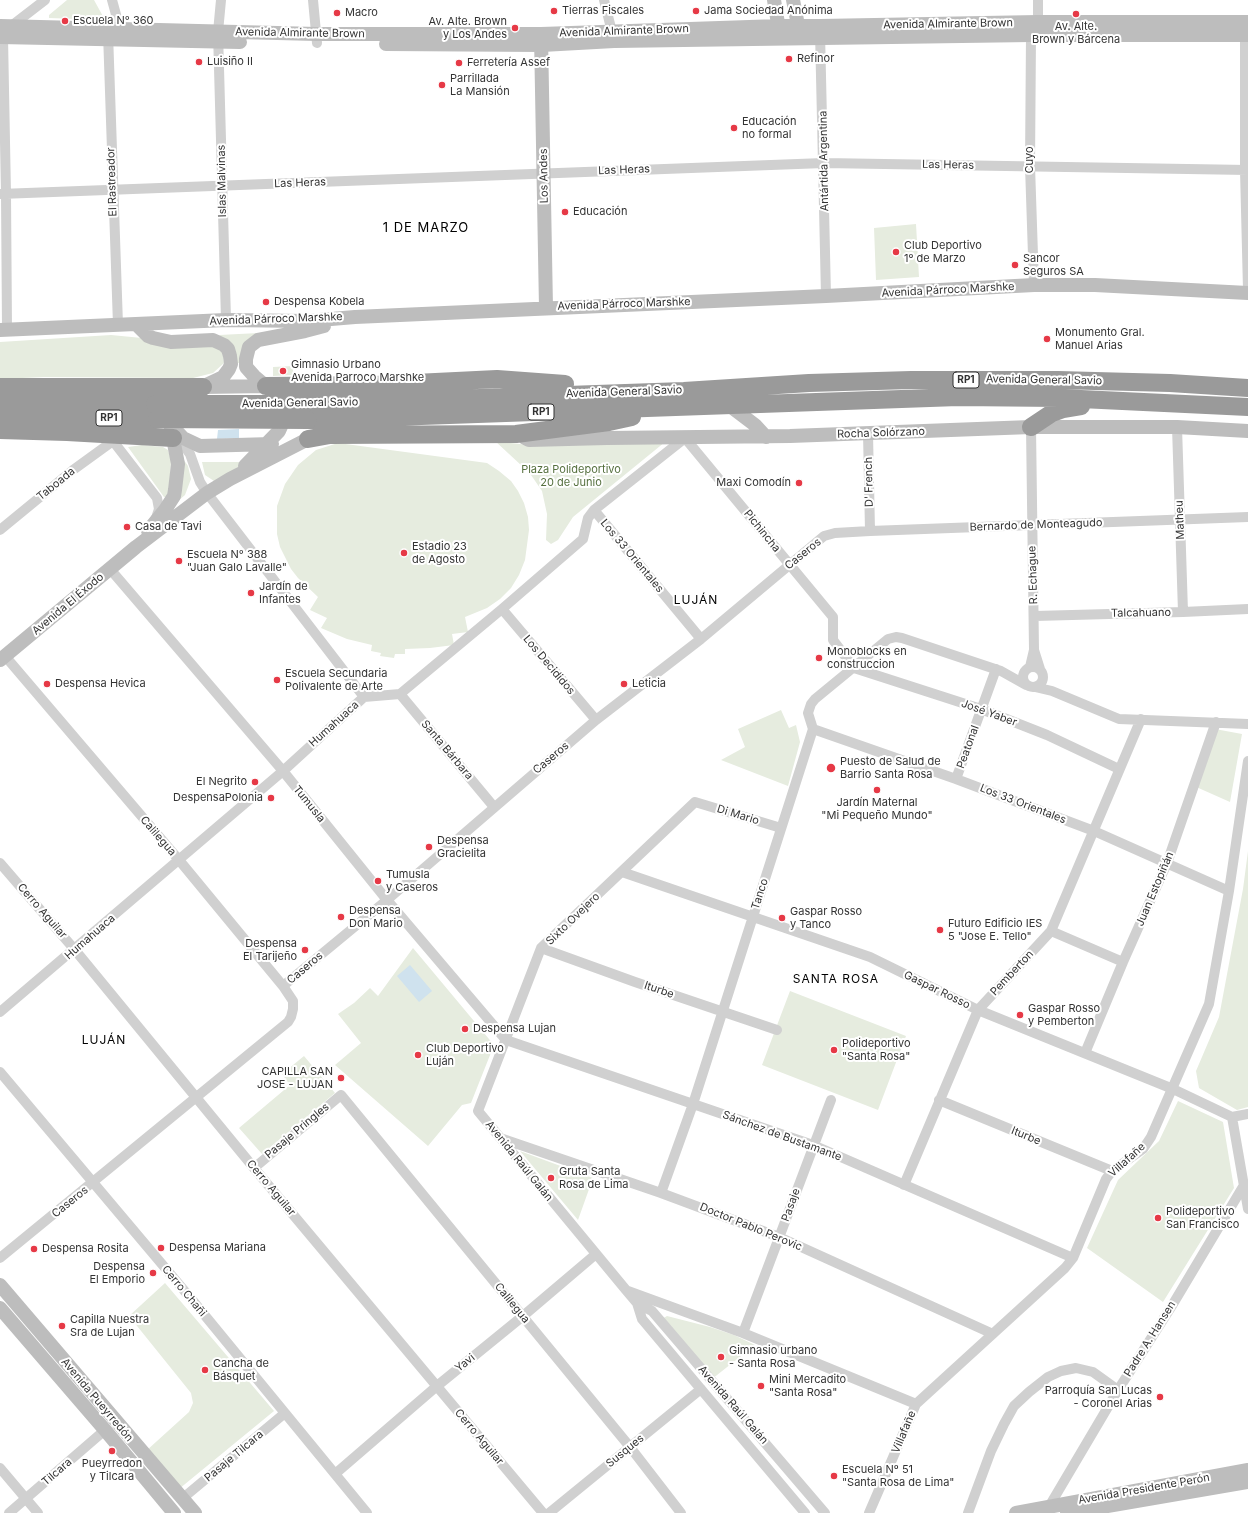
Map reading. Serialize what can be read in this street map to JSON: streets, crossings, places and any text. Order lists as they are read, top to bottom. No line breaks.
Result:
{"streets":{"highway":["RP1","Avenida General Savio"],"main road":["Avenida Almirante Brown","Los Andes","Avenida Párroco Marshke","Rocha Solórzano","Avenida El Éxodo","Avenida Pueyrredón","Avenida Presidente Perón"],"street":["Cuyo","Antártida Argentina","Las Heras","Islas Malvinas","El Rastreador","D' French","Taboada","Matheu","Bernardo de Monteagudo","Pichincha","Caseros","Los 33 Orientales","R. Echague","Talcahuano","Los Decididos","José Yaber","Humahuaca","Peatonal","Santa Bárbara","Tumusla","Di Mario","Calilegua","Juan Estopiñán","Tanco","Cerro Aguilar","Sixto Ovejero","Pemberton","Iturbe","Gaspar Rosso","Pasaje Pringles","Sánchez de Bustamante","Villafañe","Avenida Raúl Galán","Pasaje","Doctor Pablo Perovic","Cerro Chañi","Padre A. Hansen","Yavi","Susques","Pasaje Tilcara","Tilcara"]},"crossings":[["Avenida Almirante Brown","Cuyo"],["Avenida Almirante Brown","Antártida Argentina"],["Avenida Almirante Brown","Los Andes"],["Avenida Almirante Brown","Islas Malvinas"],["Avenida Almirante Brown","El Rastreador"],["Cuyo","Las Heras"],["Cuyo","Avenida Párroco Marshke"],["Antártida Argentina","Las Heras"],["Antártida Argentina","Avenida Párroco Marshke"],["Las Heras","Los Andes"],["Las Heras","Islas Malvinas"],["Las Heras","El Rastreador"],["Los Andes","Avenida Párroco Marshke"],["Islas Malvinas","Avenida Párroco Marshke"],["El Rastreador","Avenida Párroco Marshke"],["Avenida Párroco Marshke","Avenida El Éxodo"],["Rocha Solórzano","D' French"],["Rocha Solórzano","Matheu"],["Rocha Solórzano","Pichincha"],["Rocha Solórzano","R. Echague"],["D' French","Bernardo de Monteagudo"],["Matheu","Bernardo de Monteagudo"],["Matheu","Talcahuano"],["Bernardo de Monteagudo","Caseros"],["Bernardo de Monteagudo","R. Echague"],["Pichincha","Caseros"],["Pichincha","José Yaber"],["Pichincha","Tanco"],["Caseros","Los 33 Orientales"],["Caseros","Los Decididos"],["Caseros","Santa Bárbara"],["Caseros","Tumusla"],["Caseros","Calilegua"],["Caseros","Cerro Aguilar"],["Caseros","Cerro Chañi"],["Los 33 Orientales","Peatonal"],["Los 33 Orientales","Juan Estopiñán"],["Los 33 Orientales","Tanco"],["Los 33 Orientales","Pemberton"],["Los 33 Orientales","Villafañe"],["R. Echague","Talcahuano"],["Avenida El Éxodo","Tumusla"],["Avenida El Éxodo","Calilegua"],["José Yaber","Peatonal"],["José Yaber","Tanco"],["José Yaber","Pemberton"],["Humahuaca","Santa Bárbara"],["Humahuaca","Tumusla"],["Humahuaca","Calilegua"],["Humahuaca","Cerro Aguilar"],["Peatonal","Tanco"],["Tumusla","Sixto Ovejero"],["Tumusla","Sánchez de Bustamante"],["Di Mario","Tanco"],["Di Mario","Sixto Ovejero"],["Calilegua","Pasaje Pringles"],["Calilegua","Yavi"],["Calilegua","Susques"],["Juan Estopiñán","Gaspar Rosso"],["Tanco","Iturbe"],["Tanco","Gaspar Rosso"],["Tanco","Sánchez de Bustamante"],["Tanco","Doctor Pablo Perovic"],["Cerro Aguilar","Pasaje Pringles"],["Cerro Aguilar","Yavi"],["Sixto Ovejero","Iturbe"],["Sixto Ovejero","Gaspar Rosso"],["Sixto Ovejero","Sánchez de Bustamante"],["Sixto Ovejero","Avenida Raúl Galán"],["Pemberton","Iturbe"],["Pemberton","Gaspar Rosso"],["Pemberton","Sánchez de Bustamante"],["Iturbe","Villafañe"],["Gaspar Rosso","Villafañe"],["Sánchez de Bustamante","Villafañe"],["Sánchez de Bustamante","Pasaje"],["Villafañe","Doctor Pablo Perovic"],["Avenida Raúl Galán","Doctor Pablo Perovic"],["Avenida Raúl Galán","Yavi"],["Avenida Raúl Galán","Susques"],["Pasaje","Doctor Pablo Perovic"],["Cerro Chañi","Yavi"],["Cerro Chañi","Pasaje Tilcara"],["Padre A. Hansen","Avenida Presidente Perón"],["Avenida Pueyrredón","Pasaje Tilcara"],["Avenida Pueyrredón","Tilcara"]],"districts":["1 DE MARZO","LUJÁN","SANTA ROSA","LUJÁN"],"parks":["Plaza Polideportivo 20 de Junio"],"places":["Tierras Fiscales","Jama Sociedad Anónima","Macro","Av. Alte. Brown y Bárcena","Escuela N° 360","Av. Alte. Brown y Los Andes","Refinor","Luisiño II","Ferretería Assef","Parrillada La Mansión","Educación no formal","Educación","Club Deportivo 1º de Marzo","Sancor Seguros SA","Despensa Kobela","Monumento Gral. Manuel Arias","Gimnasio Urbano Avenida Parroco Marshke","Maxi Comodín","Casa de Tavi","Estadio 23 de Agosto","Escuela N° 388 \"Juan Galo Lavalle\"","Jardín de Infantes","Monoblocks en construccion","Escuela Secundaria Polivalente de Arte","Despensa Hevica","Leticia","Puesto de Salud de Barrio Santa Rosa","El Negrito","Jardín Maternal \"Mi Pequeño Mundo\"","DespensaPolonia","Despensa Gracielita","Tumusla y Caseros","Despensa Don Mario","Gaspar Rosso y Tanco","Futuro Edificio IES 5 \"Jose E. Tello\"","Despensa El Tarijeño","Gaspar Rosso y Pemberton","Despensa Lujan","Polideportivo \"Santa Rosa\"","Club Deportivo Luján","CAPILLA SAN JOSE - LUJAN","Gruta Santa Rosa de Lima","Polideportivo San Francisco","Despensa Mariana","Despensa Rosita","Despensa El Emporio","Capilla Nuestra Sra de Lujan","Gimnasio urbano - Santa Rosa","Cancha de Básquet","Mini Mercadito \"Santa Rosa\"","Parroquía San Lucas - Coronel Arias","Pueyrredon y Tilcara","Escuela Nº 51 \"Santa Rosa de Lima\""]}
